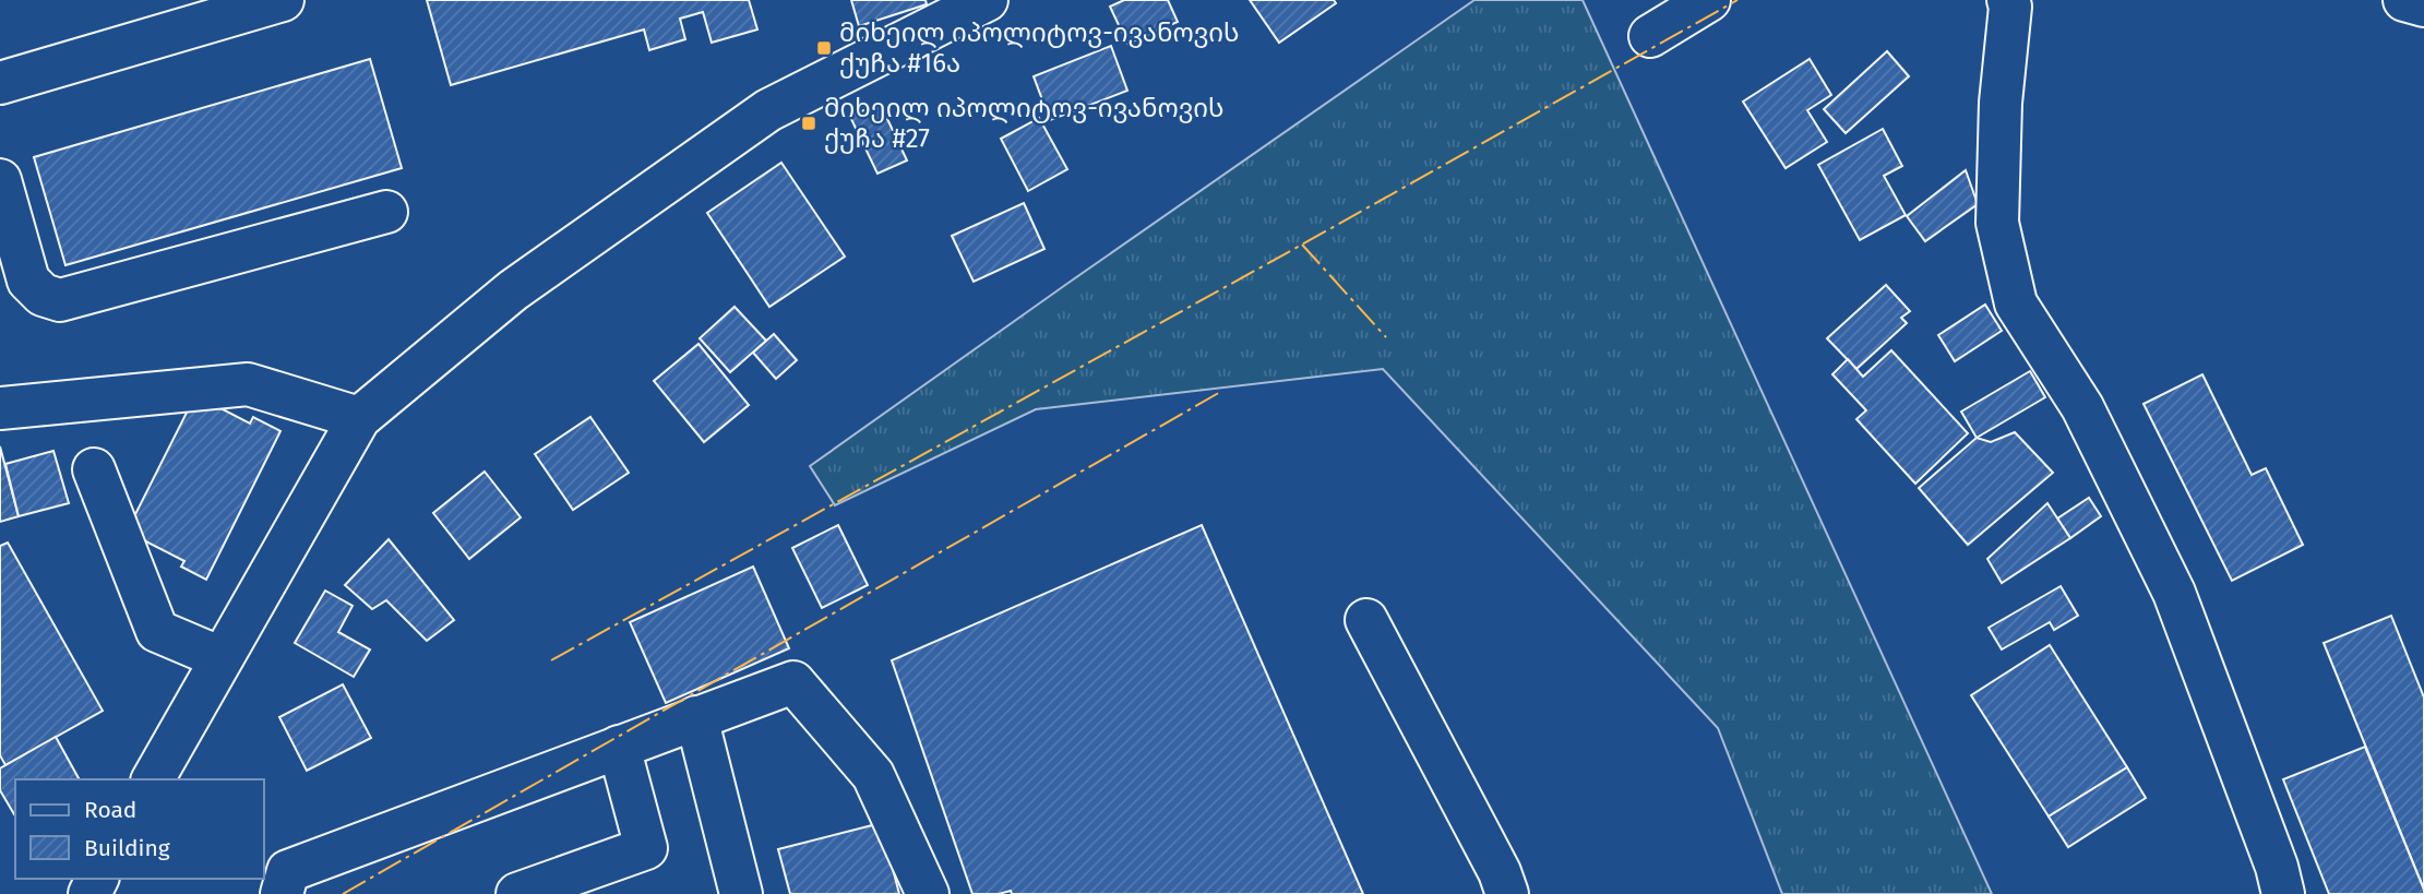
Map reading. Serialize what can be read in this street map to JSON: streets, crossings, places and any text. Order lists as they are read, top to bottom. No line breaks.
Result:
{"places":{"transit":["მიხეილ იპოლიტოვ-ივანოვის ქუჩა #16ა","მიხეილ იპოლიტოვ-ივანოვის ქუჩა #27"]},"legend":["Road","Building"]}
